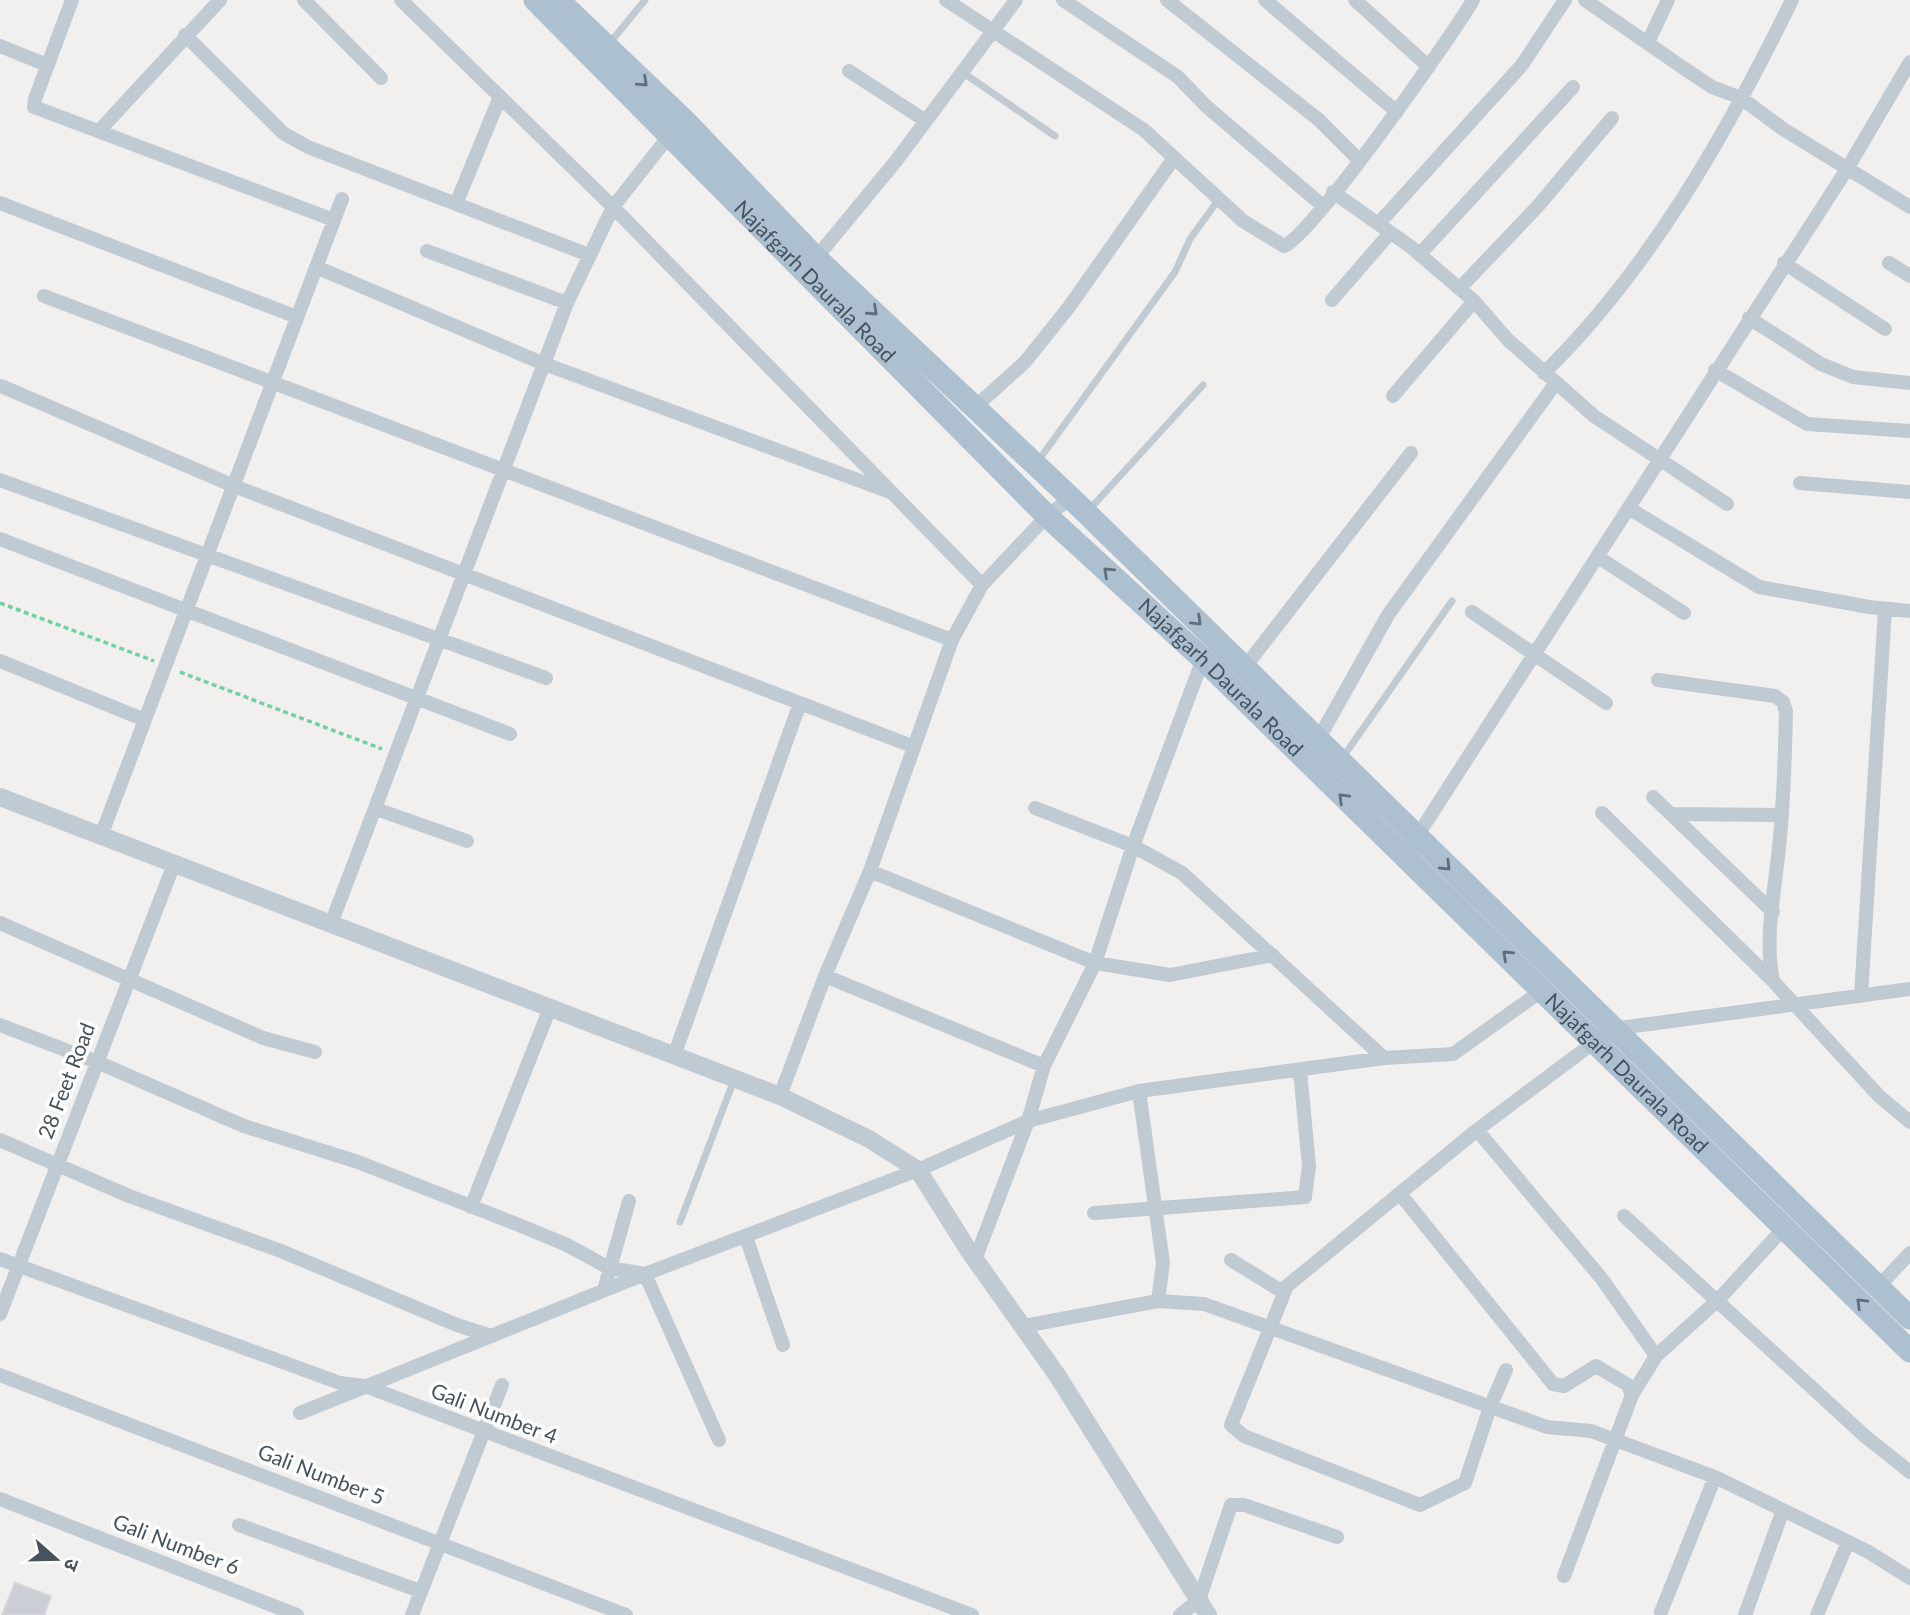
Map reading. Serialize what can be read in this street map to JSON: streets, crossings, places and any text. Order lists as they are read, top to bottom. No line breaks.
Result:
{"streets":{"main road":["Najafgarh Daurala Road"],"street":["28 Feet Road","Gali Number 4","Gali Number 5","Gali Number 6"]},"crossings":[["28 Feet Road","Gali Number 4"]],"north":"right"}
